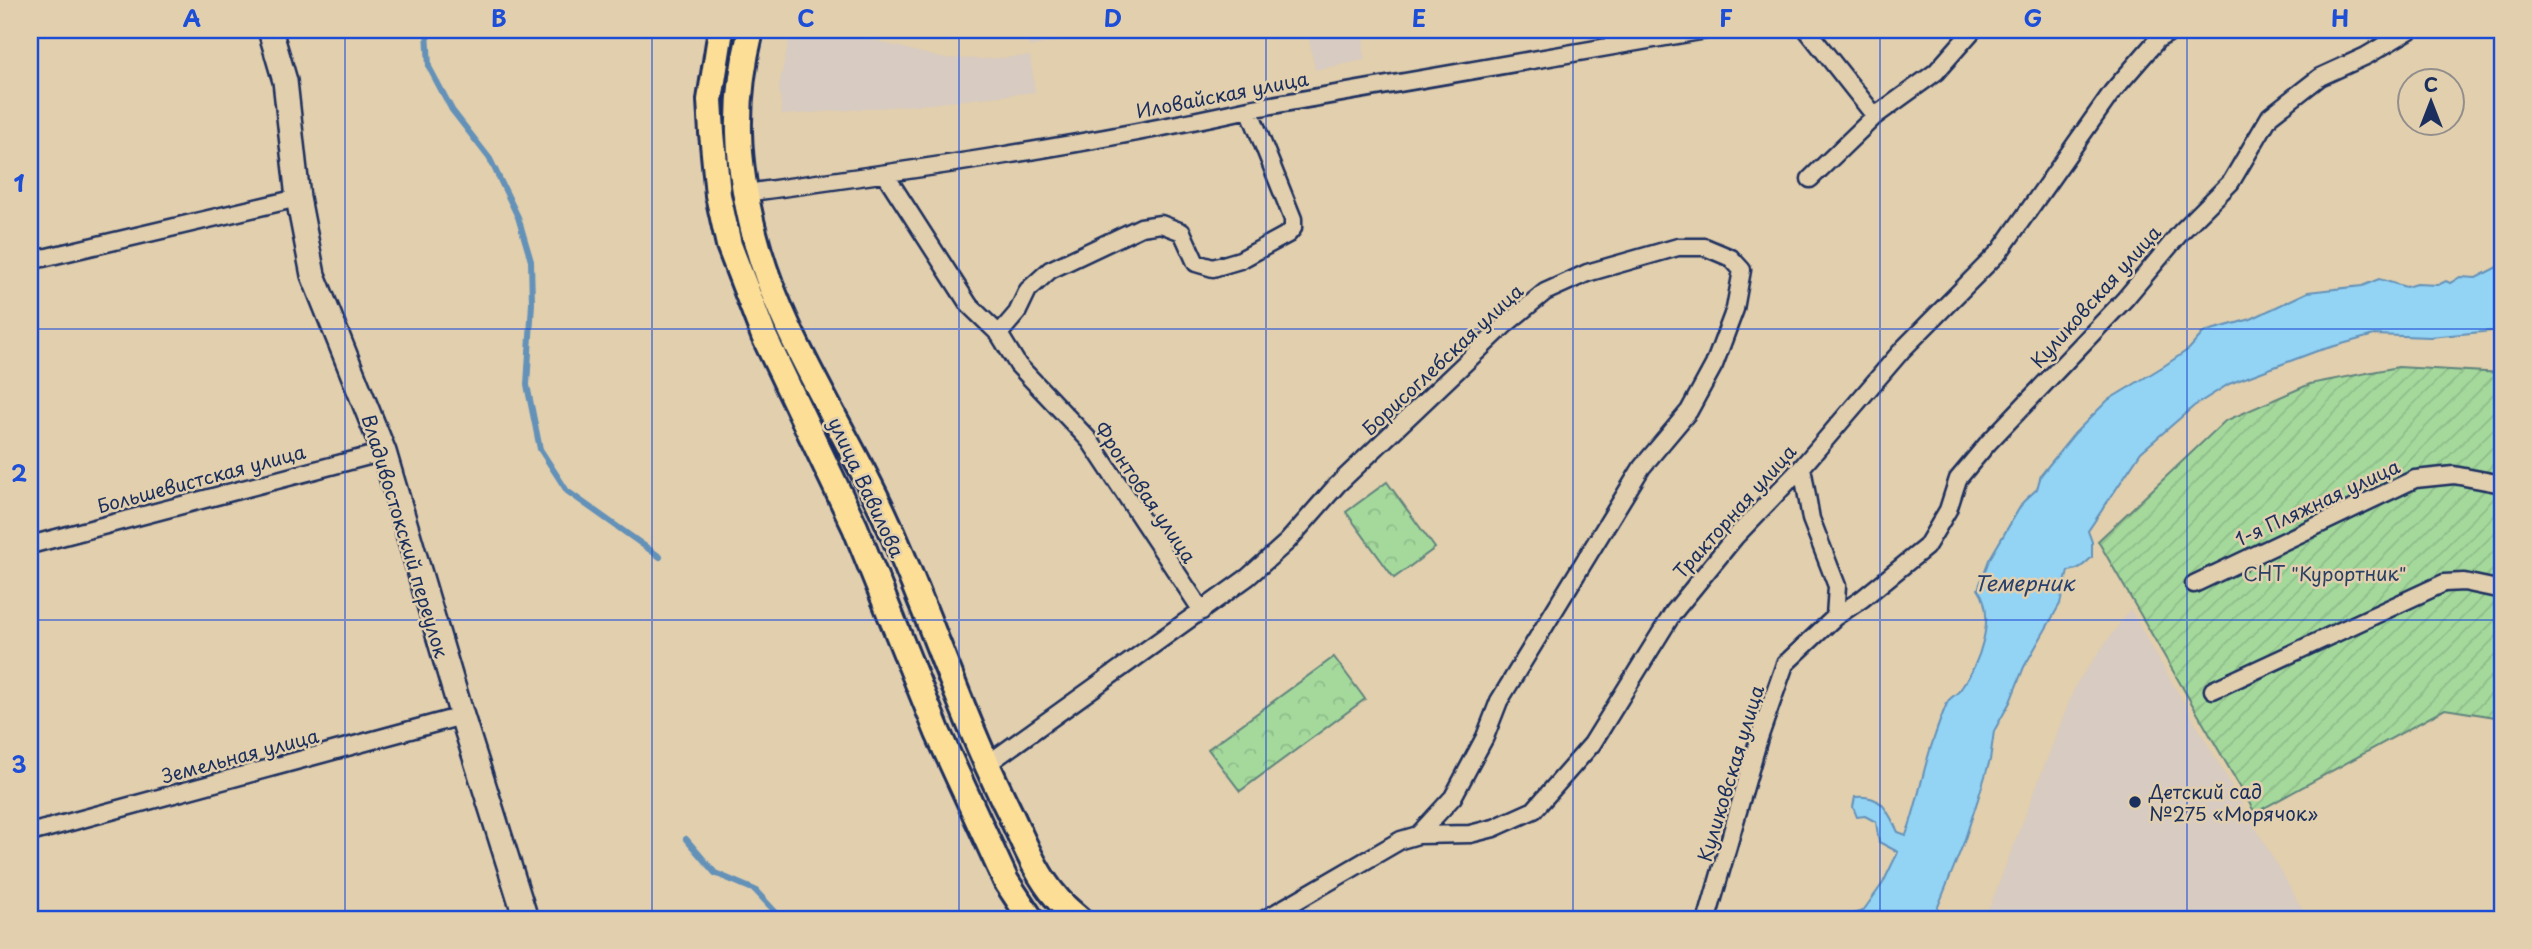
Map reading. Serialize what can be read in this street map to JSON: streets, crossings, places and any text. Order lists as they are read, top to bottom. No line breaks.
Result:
{"streets":{"main road":["улица Вавилова"],"street":["Иловайская улица","Куликовская улица","Борисоглебская улица","Большевистская улица","Фронтовая улица","1-я Пляжная улица","Тракторная улица","Владивостокский переулок","Земельная улица"]},"crossings":[["Иловайская улица","улица Вавилова"],["Иловайская улица","Фронтовая улица"],["Борисоглебская улица","улица Вавилова"],["Борисоглебская улица","Фронтовая улица"],["Борисоглебская улица","Тракторная улица"],["Большевистская улица","Владивостокский переулок"],["Владивостокский переулок","Земельная улица"]],"water":["Темерник"],"parks":["СНТ \"Курортник\""],"places":["Детский сад №275 «Морячок»"],"north":"top","grid":{"columns":["A","B","C","D","E","F","G","H"],"rows":["1","2","3"]}}
